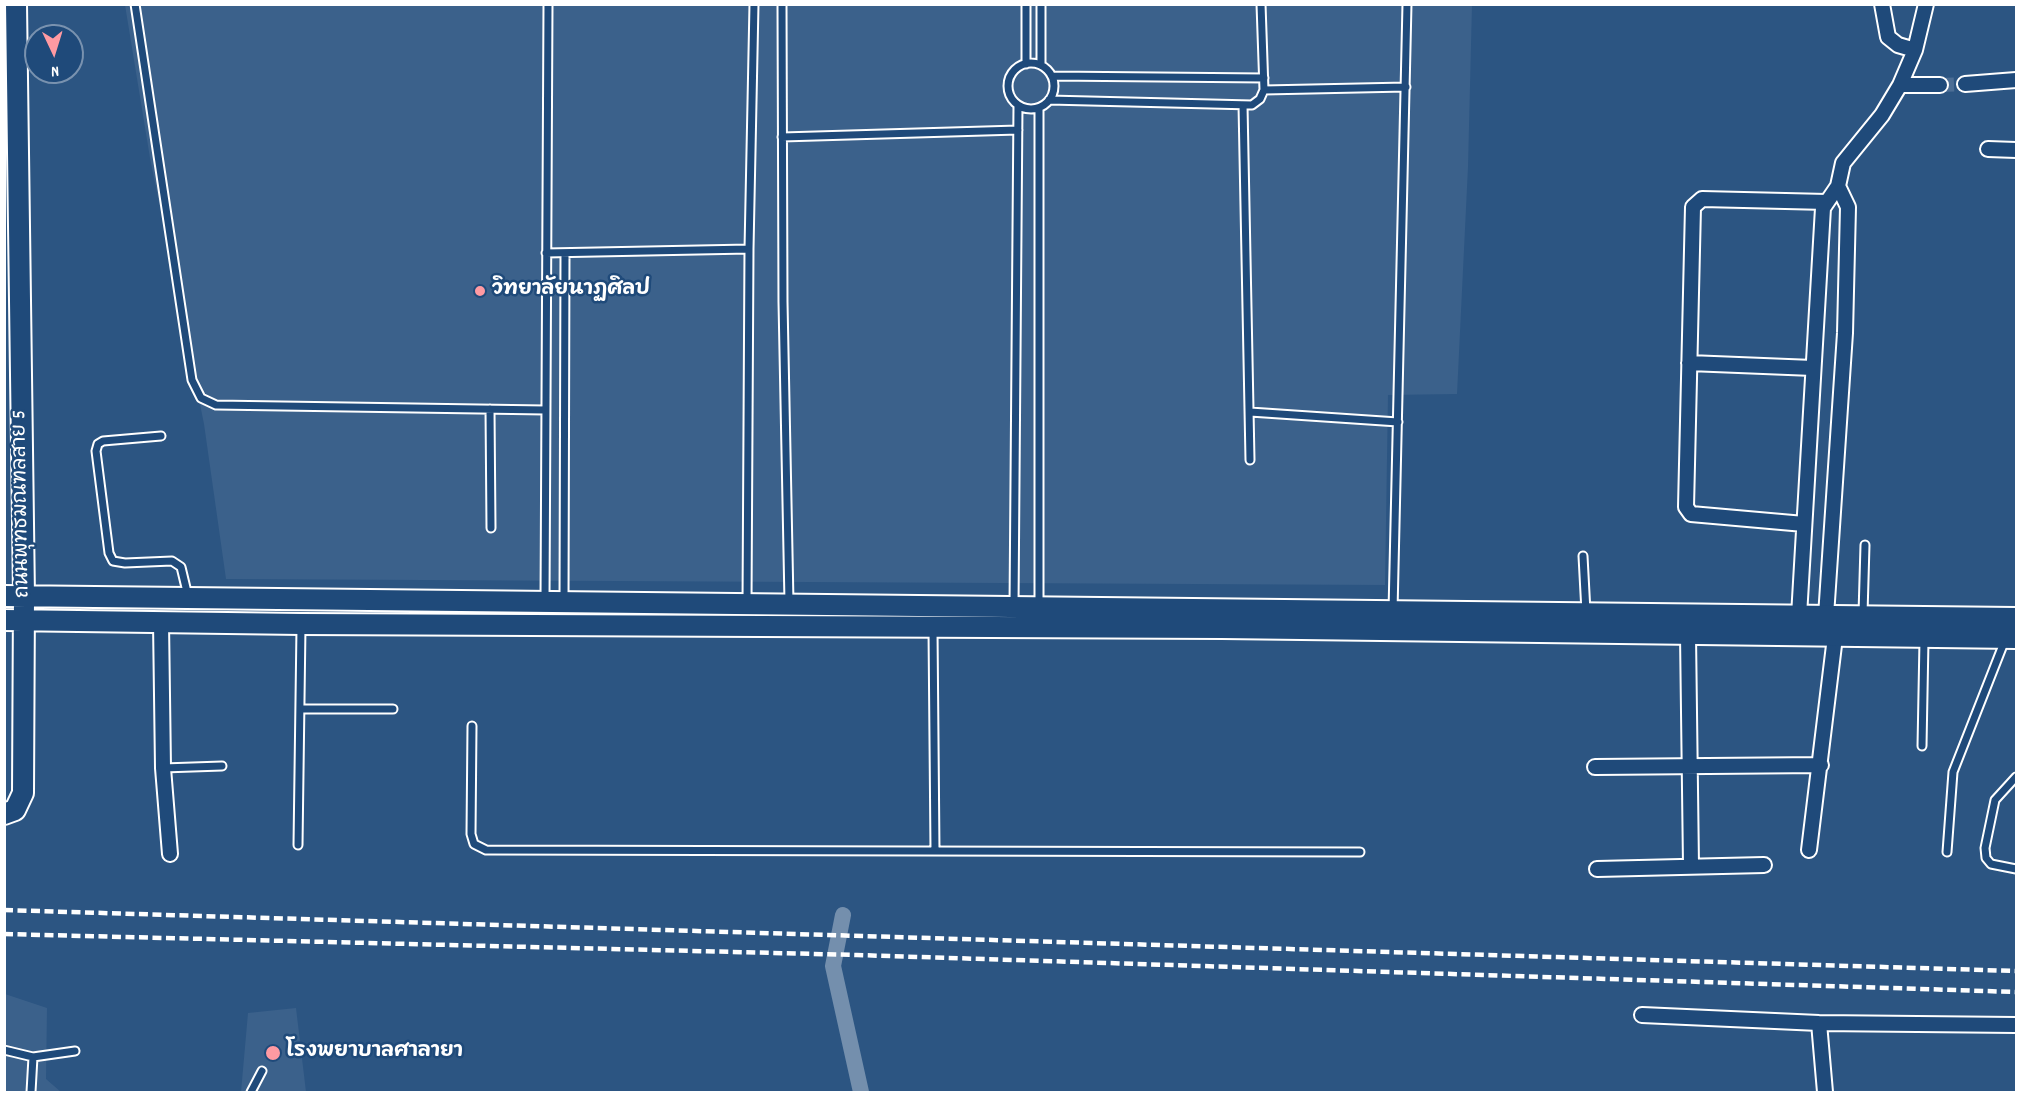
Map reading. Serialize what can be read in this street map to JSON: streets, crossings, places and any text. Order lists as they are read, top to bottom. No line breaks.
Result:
{"streets":{"main road":["ถนนพุทธมณฑลสาย 5"]},"places":["วิทยาลัยนาฏศิลป","โรงพยาบาลศาลายา"],"north":"bottom"}
